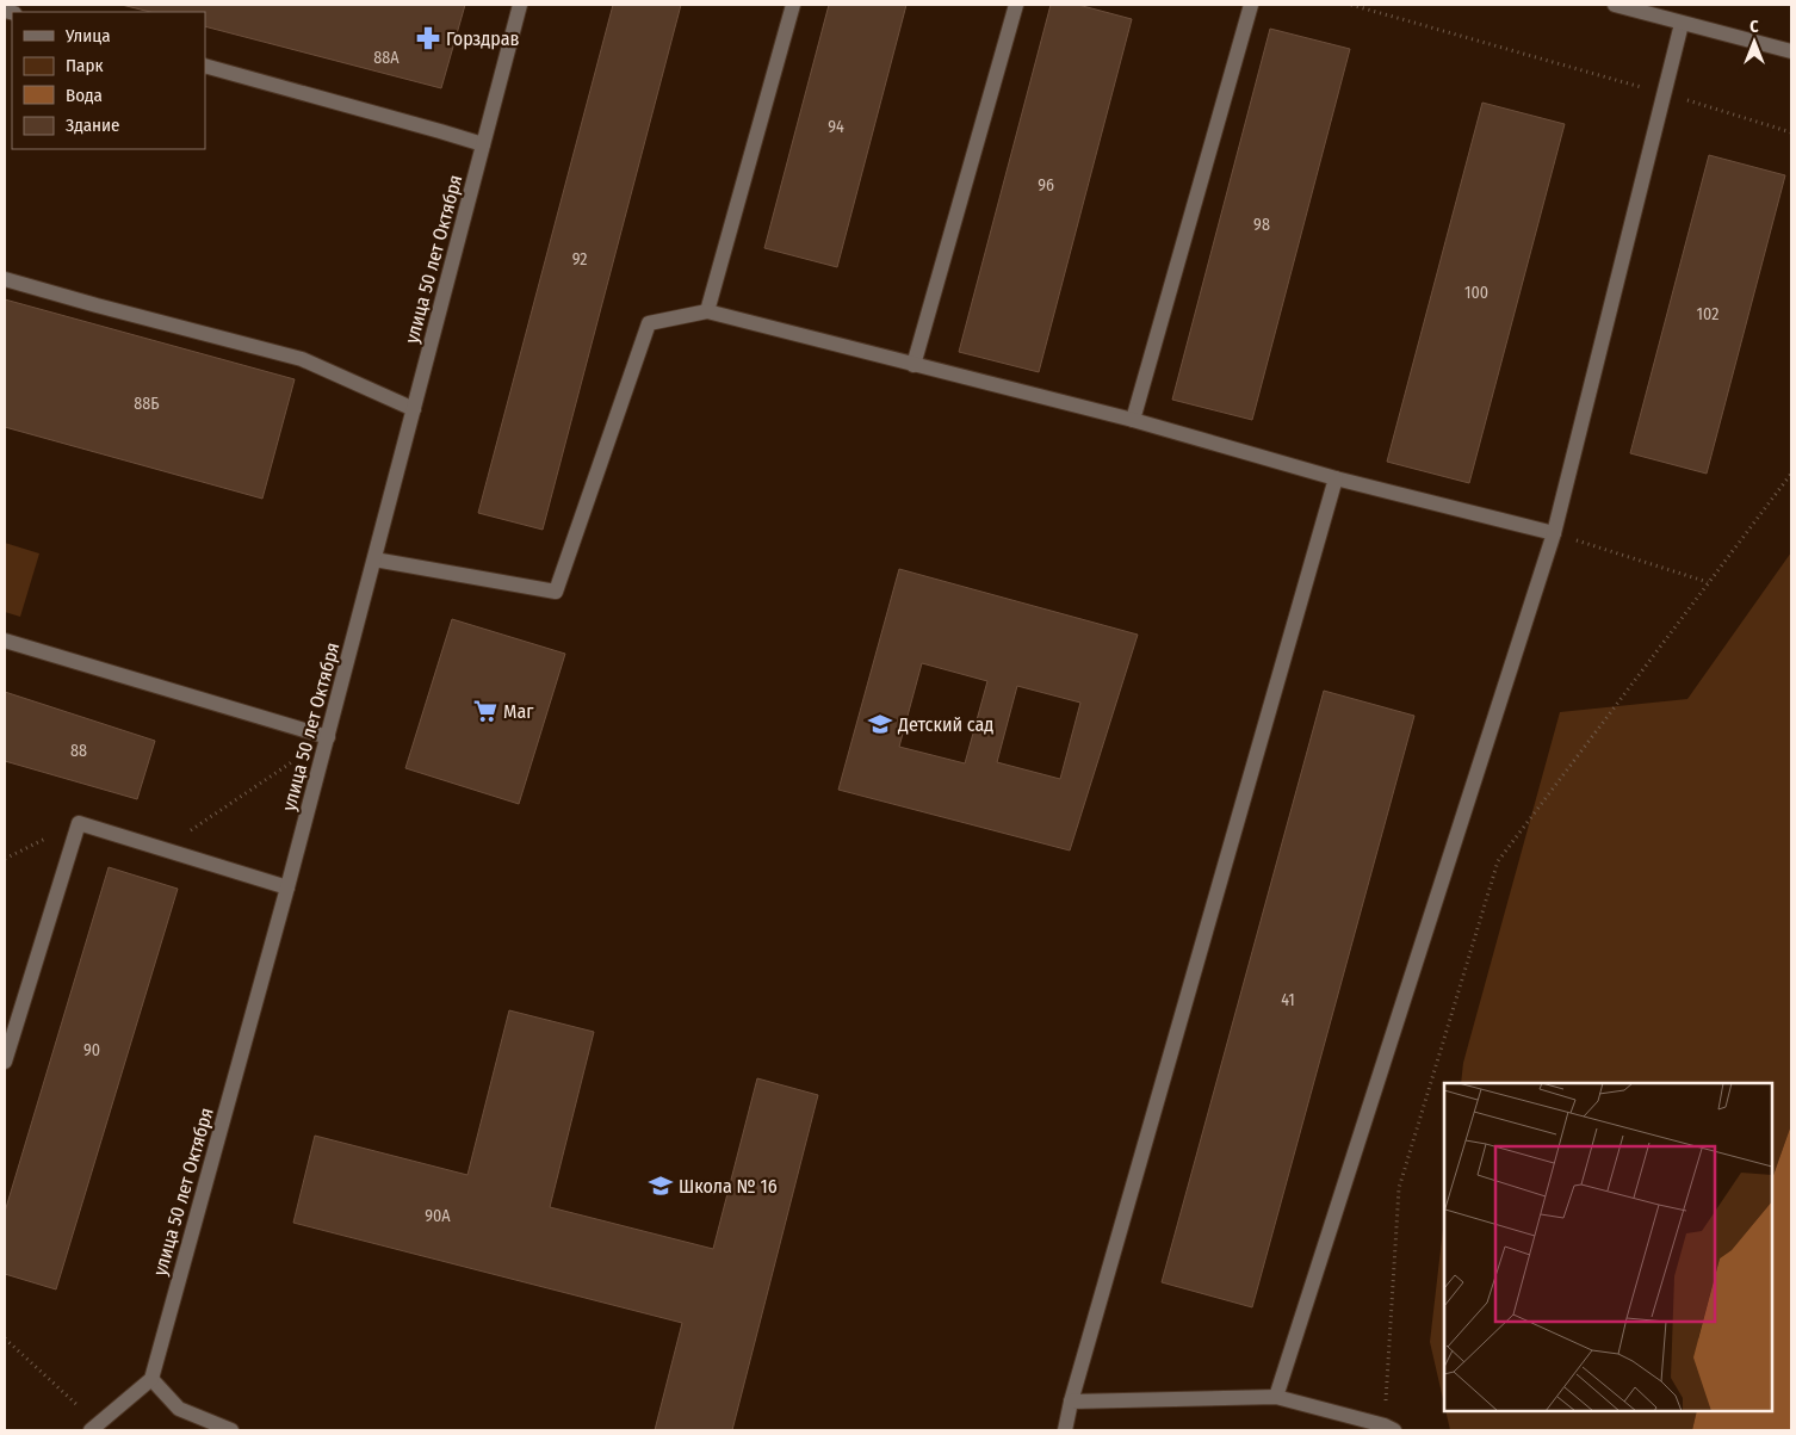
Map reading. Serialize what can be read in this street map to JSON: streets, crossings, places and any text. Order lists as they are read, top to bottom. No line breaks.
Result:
{"streets":{"street":["улица 50 лет Октября"]},"places":{"pharmacy":["Горздрав"],"supermarket":["Маг"],"school or university":["Детский сад","Школа № 16"]},"house_numbers":["88А","94","96","98","92","100","102","88Б","88","41","90","90А"],"legend":["Улица","Парк","Вода","Здание"],"north":"top"}
